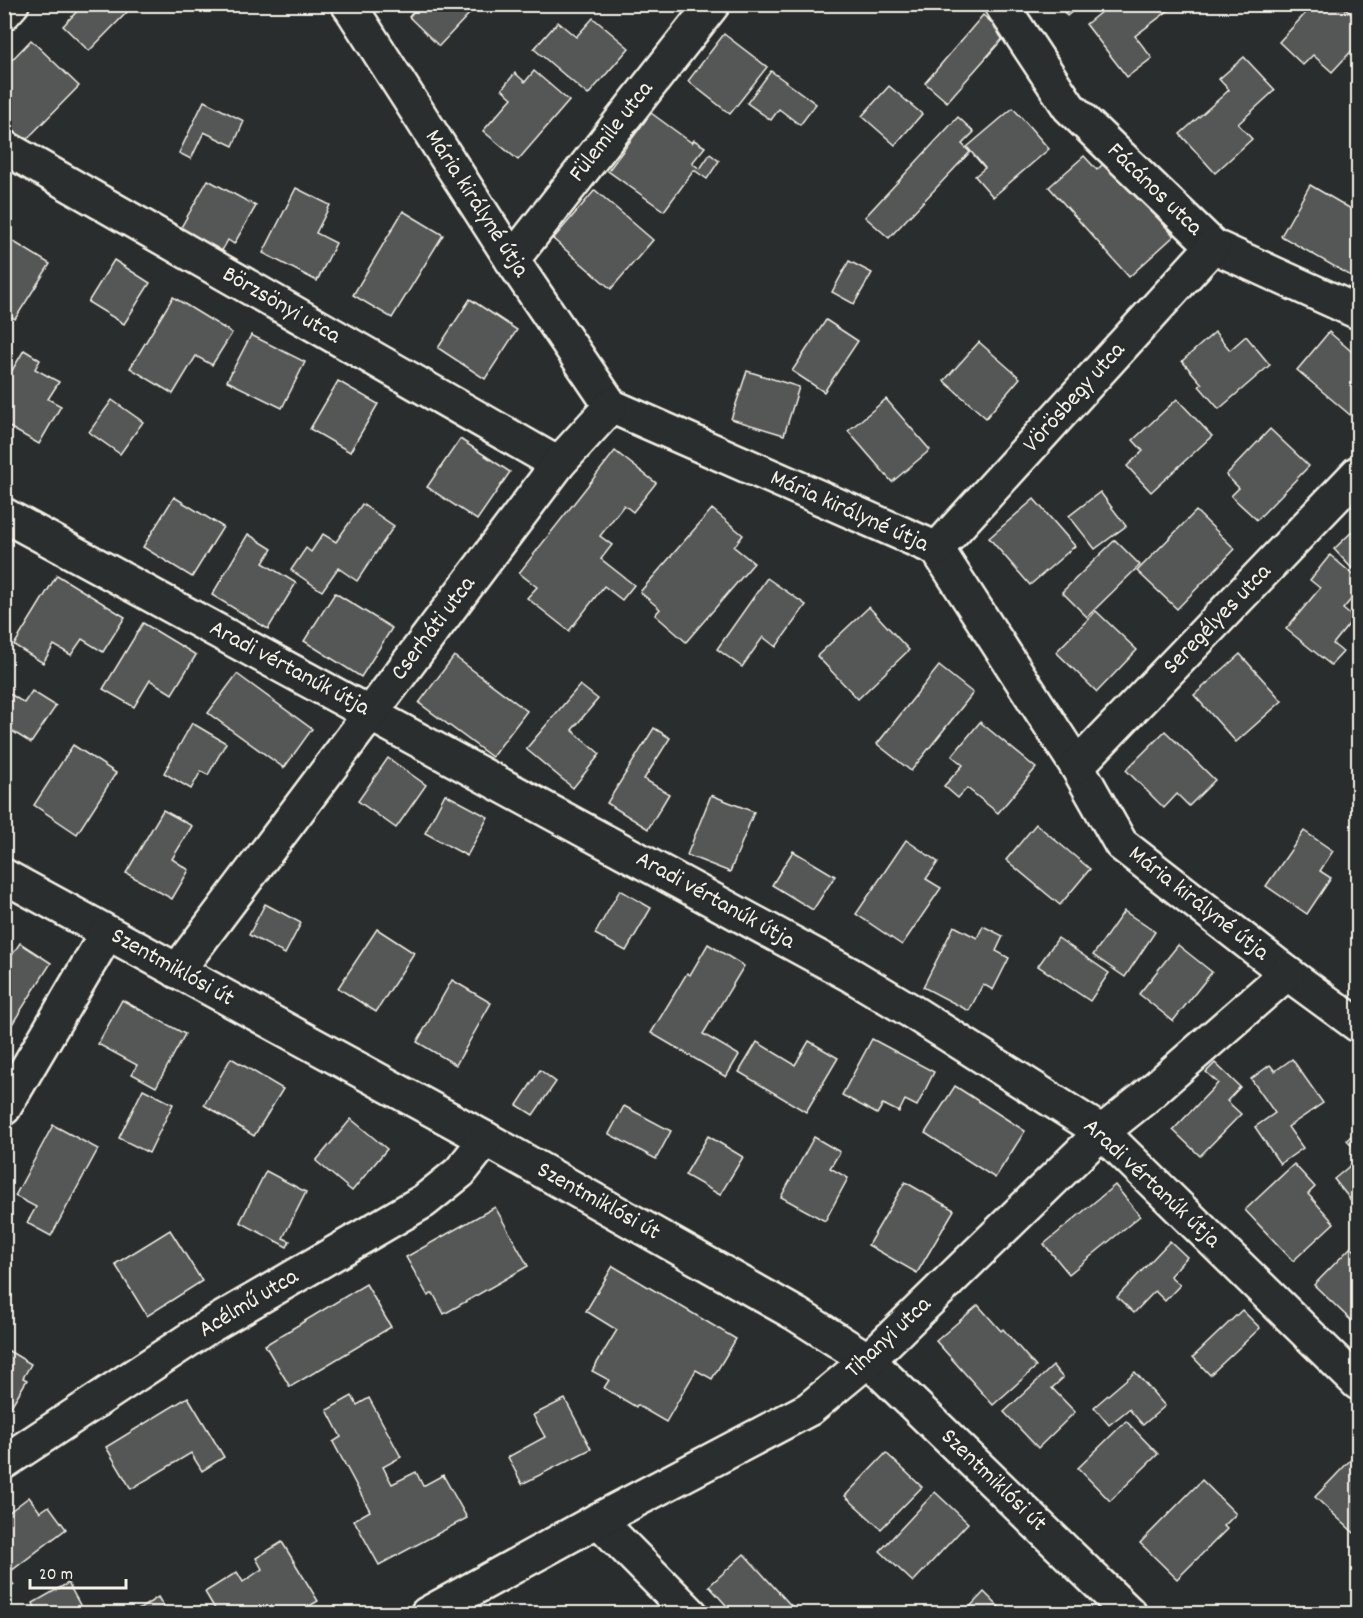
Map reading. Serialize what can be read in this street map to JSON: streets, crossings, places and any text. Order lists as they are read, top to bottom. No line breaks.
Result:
{"streets":{"street":["Fülemile utca","Fácános utca","Mária királyné útja","Börzsönyi utca","Vörösbegy utca","Seregélyes utca","Cserháti utca","Aradi vértanúk útja","Szentmiklósi út","Acélmű utca","Tihanyi utca"]},"crossings":[["Fülemile utca","Mária királyné útja"],["Fácános utca","Vörösbegy utca"],["Mária királyné útja","Vörösbegy utca"],["Mária királyné útja","Seregélyes utca"],["Mária királyné útja","Cserháti utca"],["Mária királyné útja","Tihanyi utca"],["Börzsönyi utca","Cserháti utca"],["Cserháti utca","Aradi vértanúk útja"],["Cserháti utca","Szentmiklósi út"],["Aradi vértanúk útja","Tihanyi utca"],["Szentmiklósi út","Acélmű utca"],["Szentmiklósi út","Tihanyi utca"]],"scale_bar":"20 m"}
